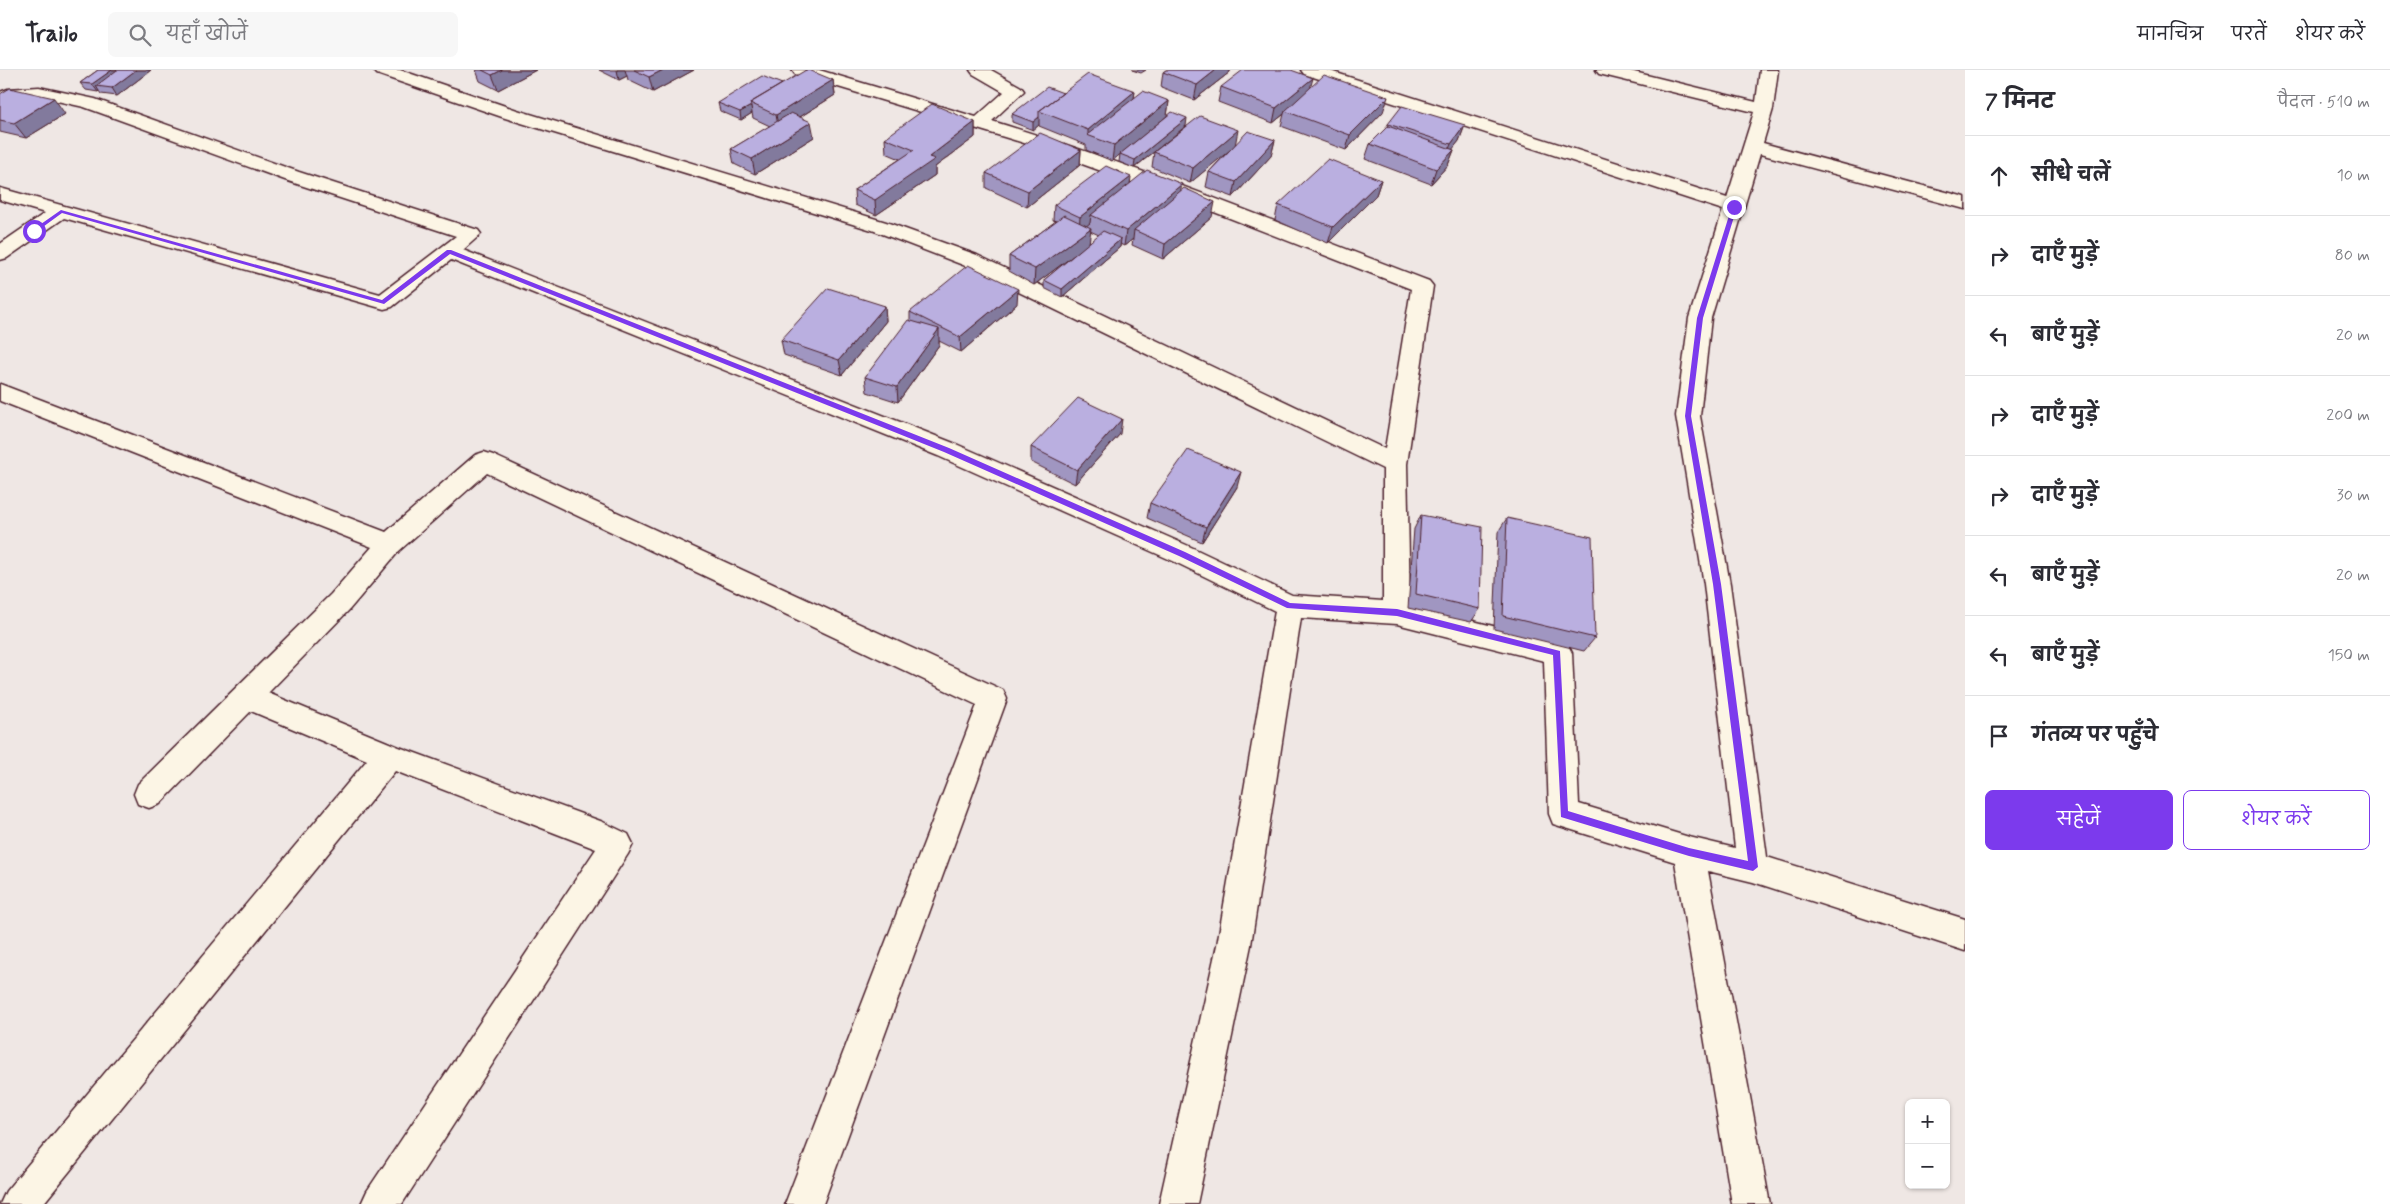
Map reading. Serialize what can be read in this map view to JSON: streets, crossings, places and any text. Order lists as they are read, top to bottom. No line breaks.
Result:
{"page":{"header":"Trailo","search":"यहाँ खोजें","nav":["मानचित्र","परतें","शेयर करें"],"heading":["7 मिनट","पैदल · 510 m"],"list":[["सीधे चलें","10 m"],["दाएँ मुड़ें","80 m"],["बाएँ मुड़ें","20 m"],["दाएँ मुड़ें","200 m"],["दाएँ मुड़ें","30 m"],["बाएँ मुड़ें","20 m"],["बाएँ मुड़ें","150 m"],"गंतव्य पर पहुँचे"],"buttons":["सहेजें","शेयर करें"],"map_buttons":["+","−"]}}
